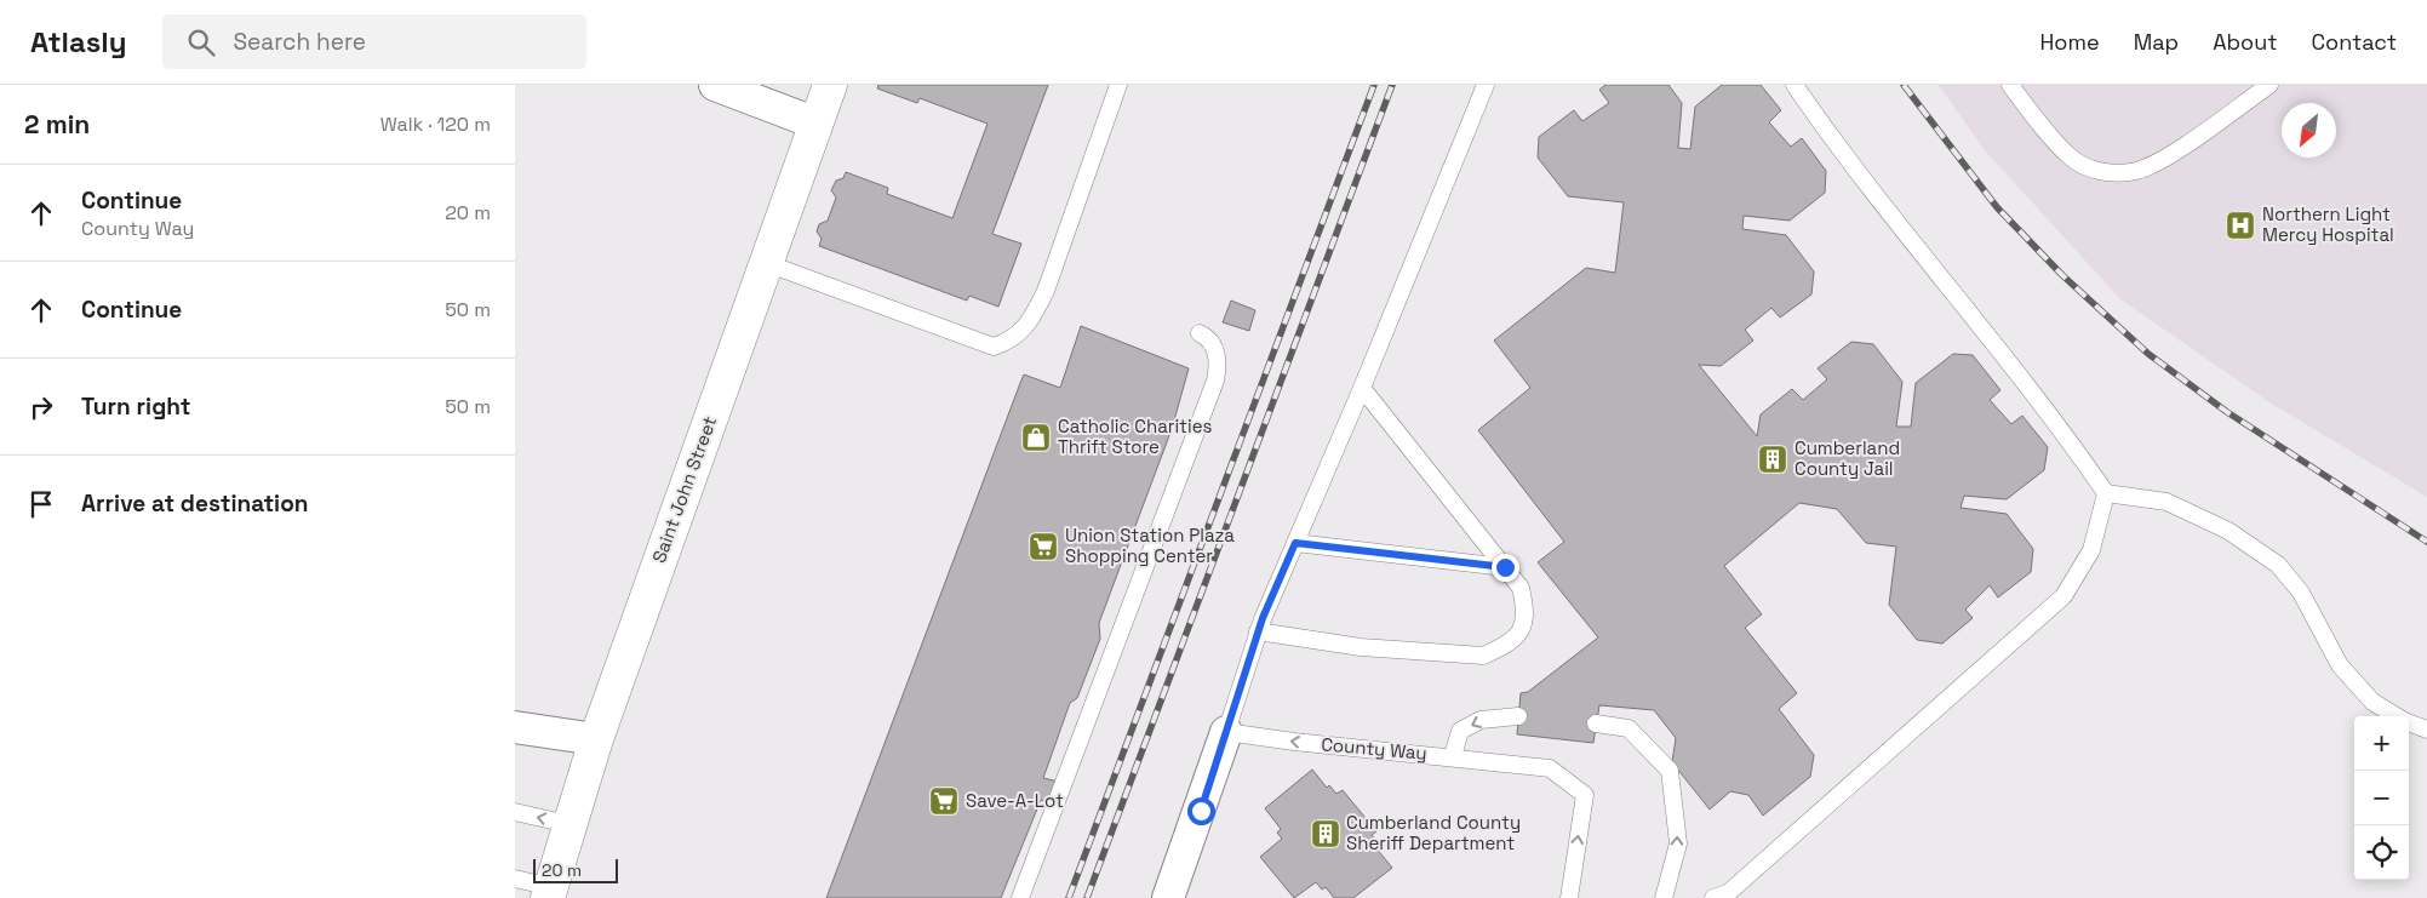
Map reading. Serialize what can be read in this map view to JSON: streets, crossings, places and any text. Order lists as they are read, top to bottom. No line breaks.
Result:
{"streets":{"main road":["Saint John Street"],"lane":["County Way"]},"one_way":["County Way"],"places":{"hospital":["Northern Light Mercy Hospital"],"shop":["Catholic Charities Thrift Store"],"building":["Cumberland County Jail","Cumberland County Sheriff Department"],"supermarket":["Union Station Plaza Shopping Center","Save-A-Lot"]},"scale_bar":"20 m","north":"bottom left","page":{"header":"Atlasly","search":"Search here","nav":["Home","Map","About","Contact"],"heading":["2 min","Walk · 120 m"],"list":[["Continue","County Way","20 m"],["Continue","50 m"],["Turn right","50 m"],"Arrive at destination"],"map_buttons":["+","−"],"scale":"20 m"}}
